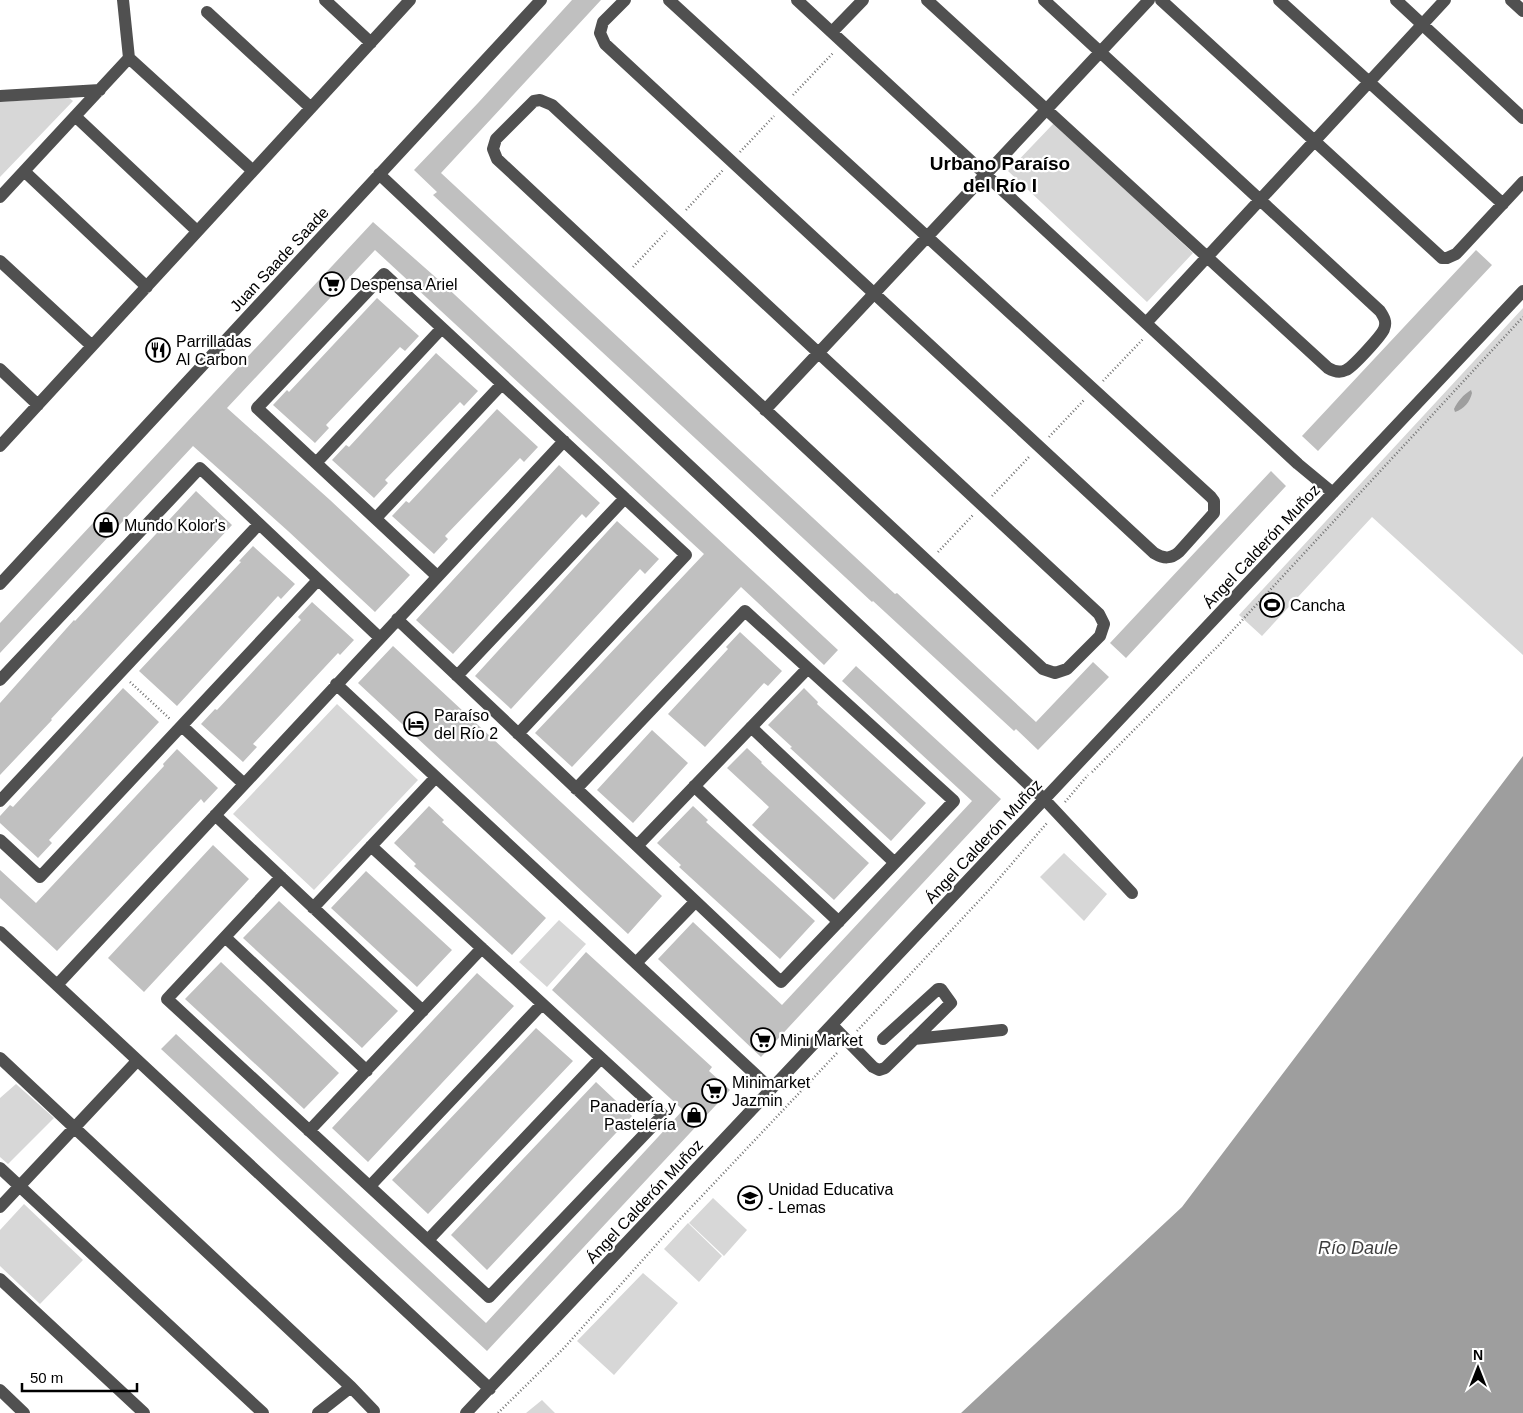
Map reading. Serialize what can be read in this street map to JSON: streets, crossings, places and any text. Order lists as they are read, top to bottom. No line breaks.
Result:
{"streets":{"street":["Juan Saade Saade","Ángel Calderón Muñoz"]},"districts":["Urbano Paraíso del Río I"],"water":["Río Daule"],"places":{"supermarket":["Despensa Ariel","Mini Market","Minimarket Jazmin"],"restaurant":["Parrilladas Al Carbon"],"shop":["Mundo Kolor's","Panadería y Pastelería"],"sports":["Cancha"],"hotel":["Paraíso del Río 2"],"school or university":["Unidad Educativa - Lemas"]},"scale_bar":"50 m","north":"top"}
